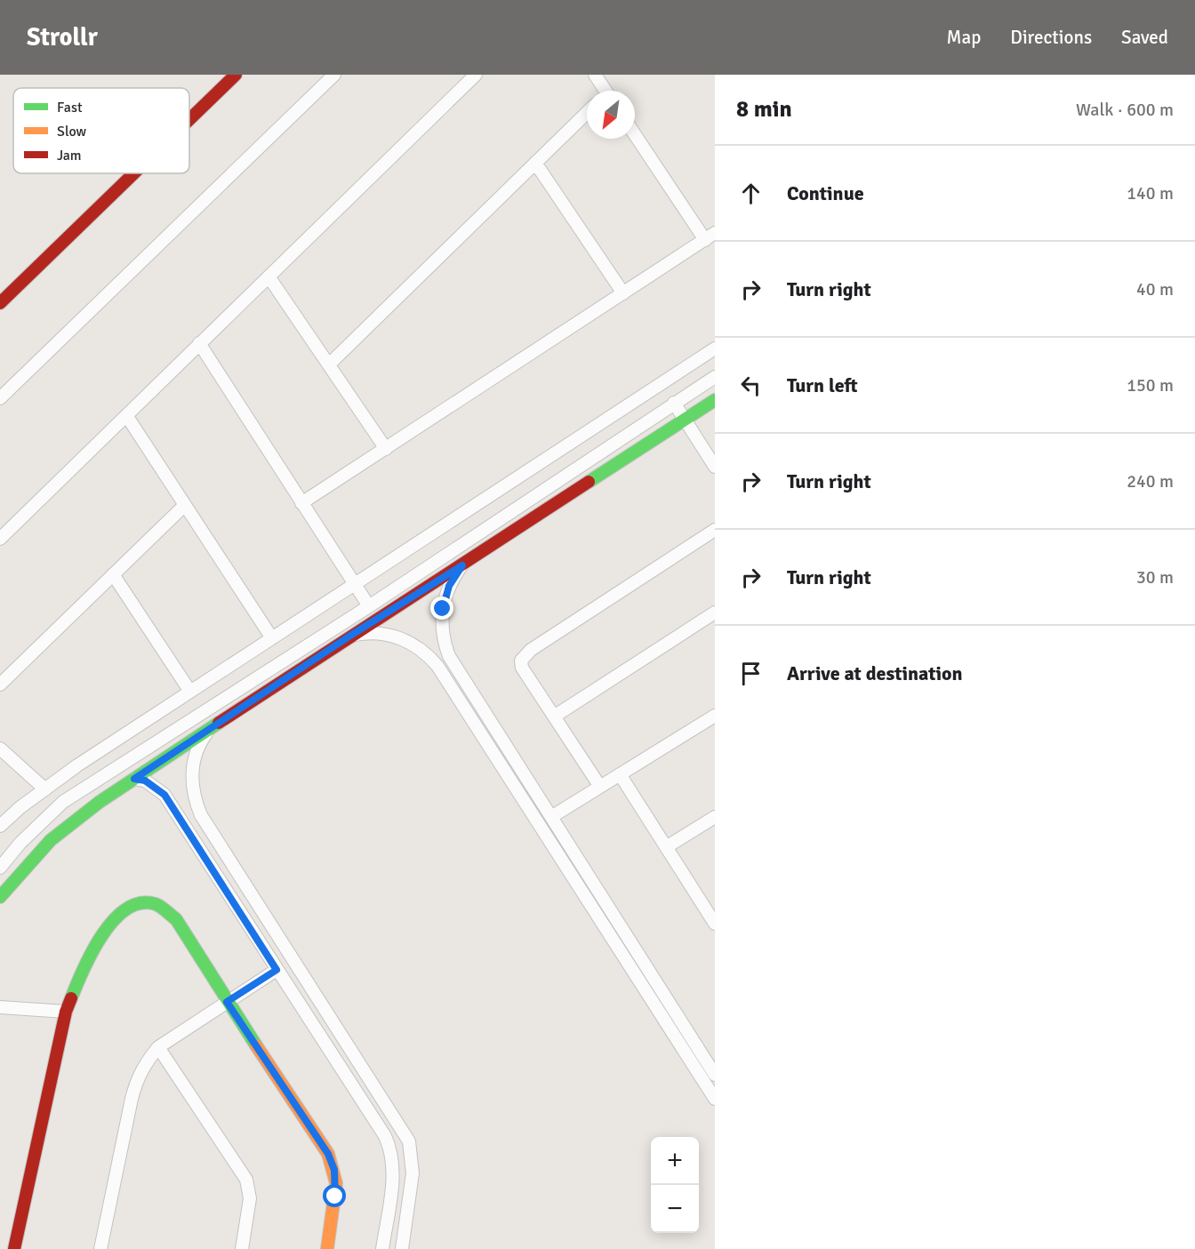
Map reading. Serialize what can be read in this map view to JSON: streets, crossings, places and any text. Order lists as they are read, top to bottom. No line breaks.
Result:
{"legend":["Fast","Slow","Jam"],"north":"bottom left","page":{"header":"Strollr","nav":["Map","Directions","Saved"],"heading":["8 min","Walk · 600 m"],"list":[["Continue","140 m"],["Turn right","40 m"],["Turn left","150 m"],["Turn right","240 m"],["Turn right","30 m"],"Arrive at destination"],"map_buttons":["+","−"]}}
